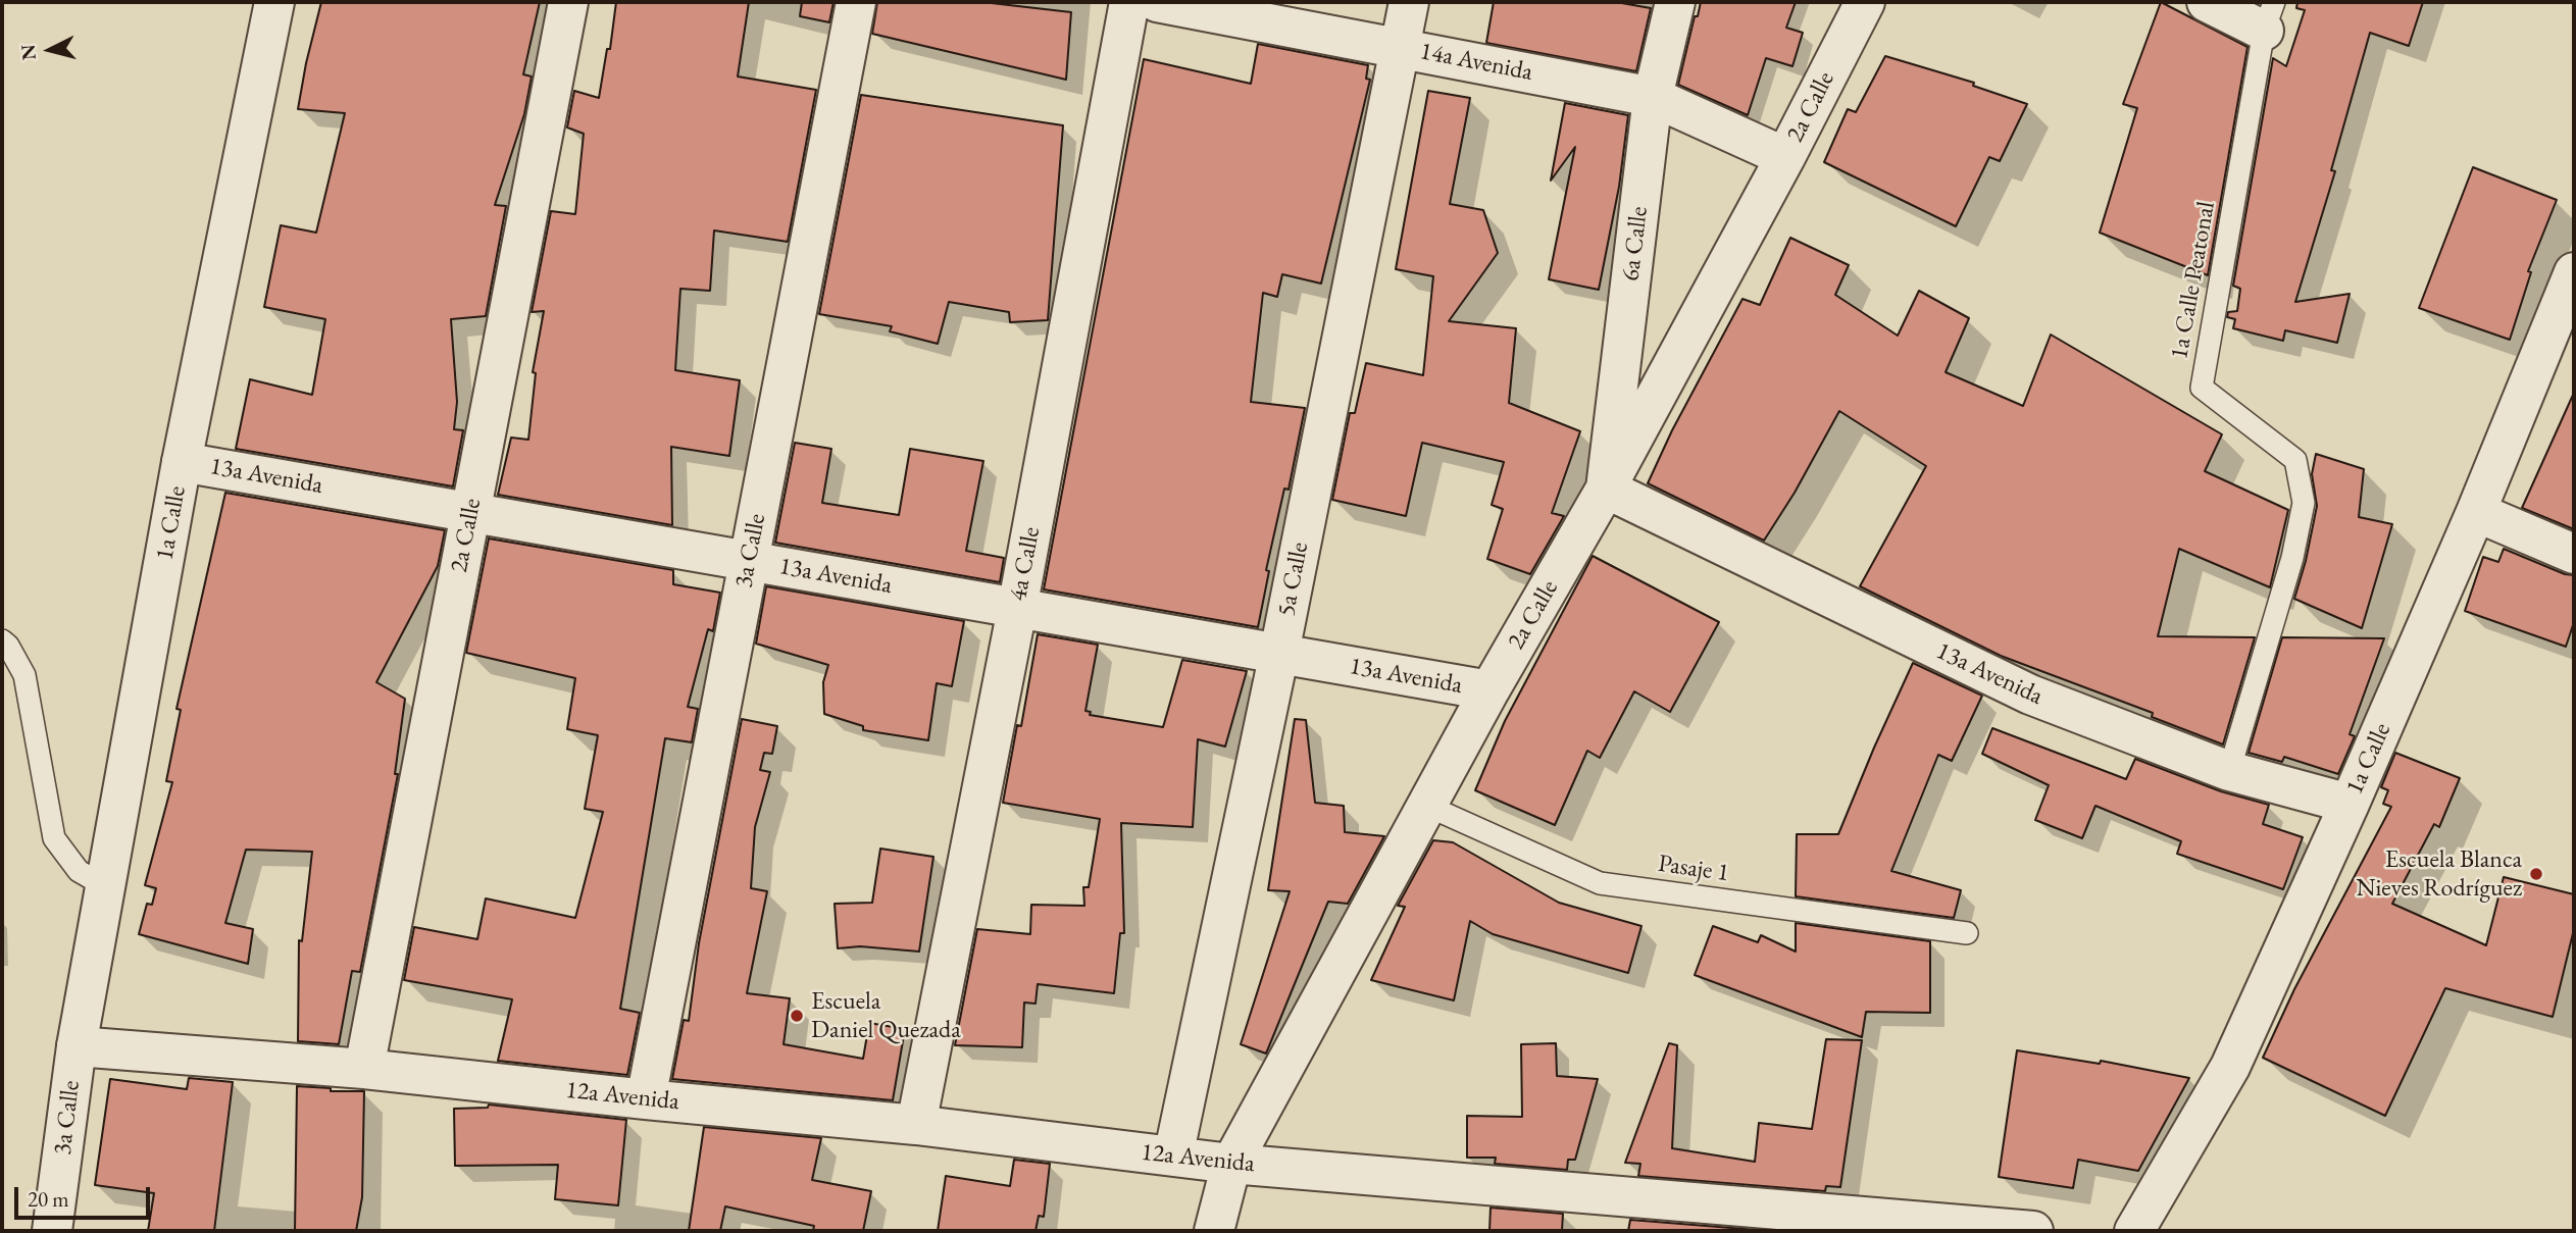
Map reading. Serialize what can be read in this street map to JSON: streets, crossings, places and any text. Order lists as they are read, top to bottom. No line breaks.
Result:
{"streets":{"street":["14a Avenida","2a Calle","6a Calle","13a Avenida","1a Calle","3a Calle","4a Calle","5a Calle","12a Avenida"],"lane":["1a Calle Peatonal","Pasaje 1"]},"crossings":[["14a Avenida","2a Calle"],["14a Avenida","6a Calle"],["14a Avenida","5a Calle"],["2a Calle","6a Calle"],["2a Calle","13a Avenida"],["2a Calle","Pasaje 1"],["2a Calle","12a Avenida"],["6a Calle","13a Avenida"],["1a Calle Peatonal","13a Avenida"],["13a Avenida","1a Calle"],["13a Avenida","3a Calle"],["13a Avenida","4a Calle"],["13a Avenida","5a Calle"],["1a Calle","3a Calle"],["1a Calle","12a Avenida"],["3a Calle","12a Avenida"],["4a Calle","12a Avenida"],["5a Calle","12a Avenida"]],"places":["Escuela Blanca Nieves Rodríguez","Escuela Daniel Quezada"],"scale_bar":"20 m","north":"left"}
